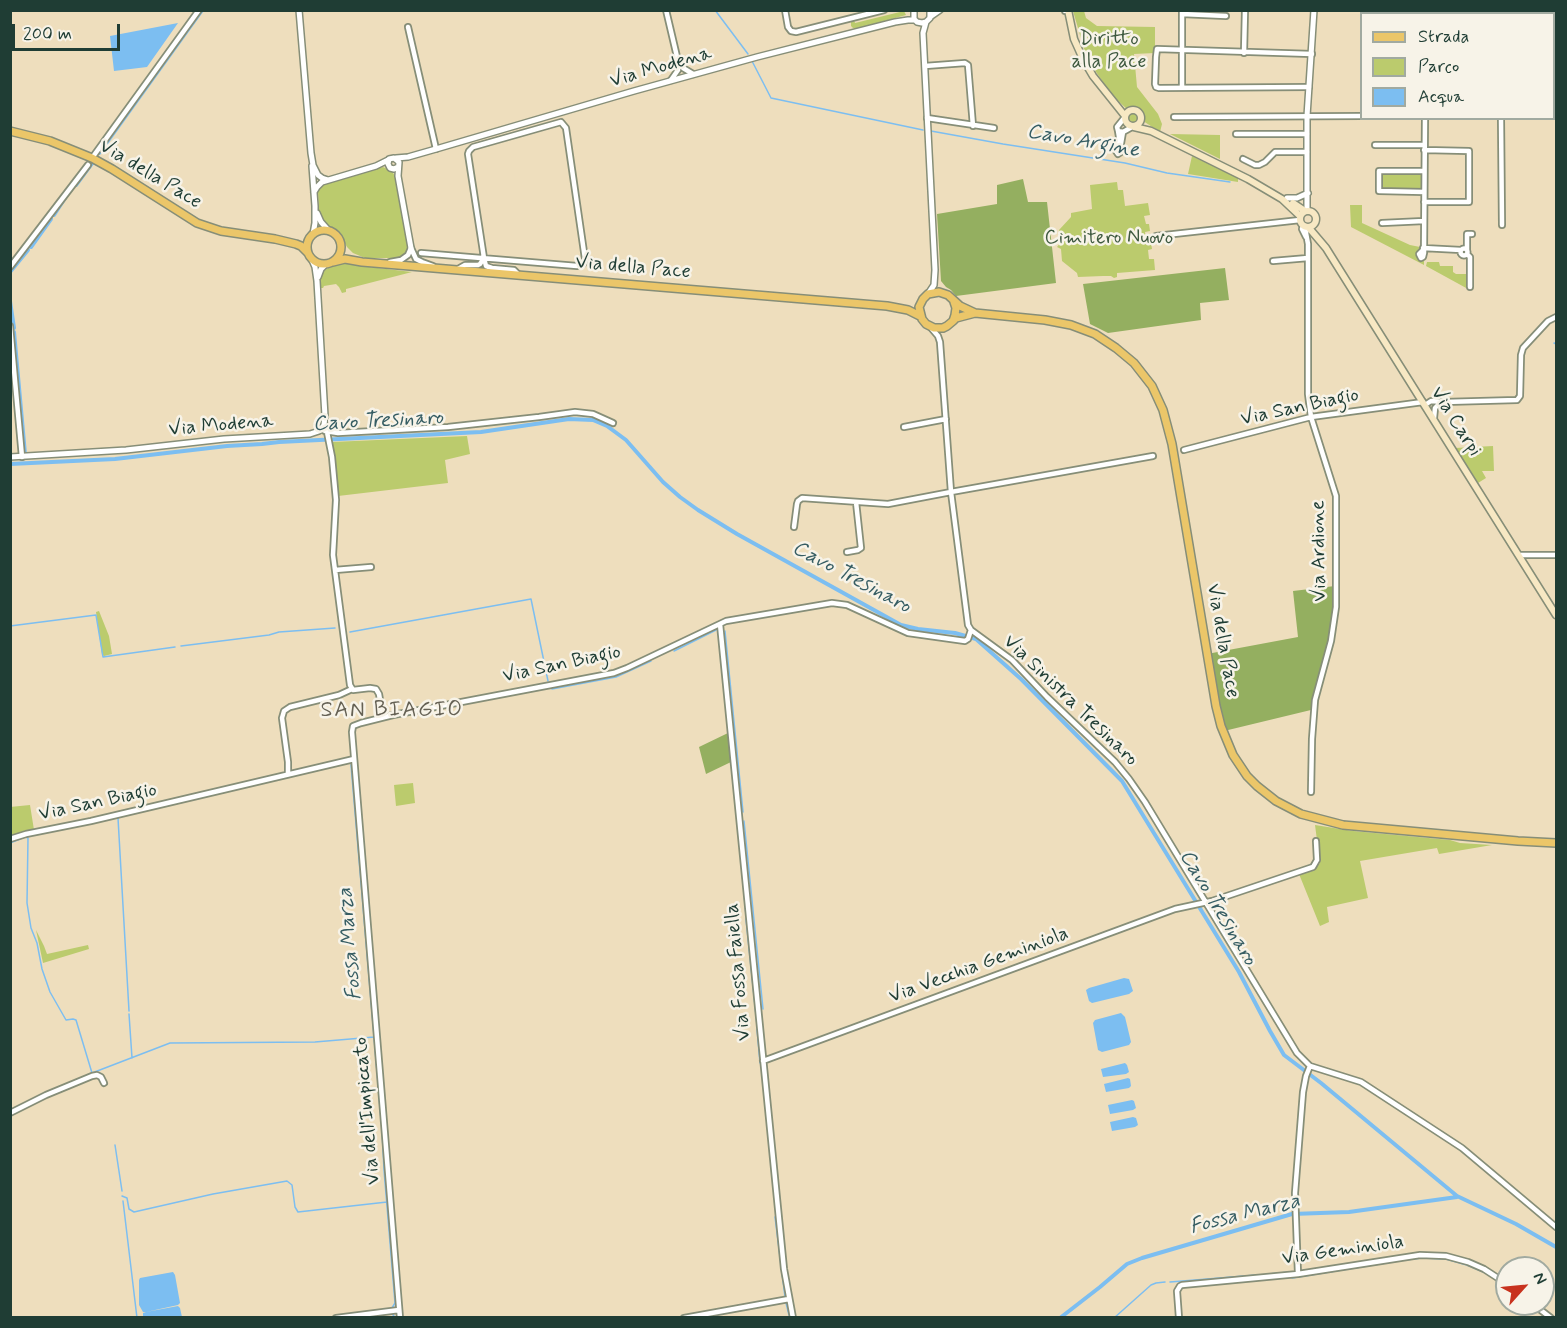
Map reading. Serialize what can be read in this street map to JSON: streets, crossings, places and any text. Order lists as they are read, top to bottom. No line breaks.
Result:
{"streets":{"main road":["Via della Pace","Via Carpi"],"street":["Via Modena","Via San Biagio","Via Ardione","Via Sinistra Tresinaro","Via Vecchia Geminiola","Via Fossa Faiella","Via dell'Impiccato","Via Geminiola"]},"crossings":[["Via Modena","Via della Pace"],["Via San Biagio","Via Carpi"],["Via San Biagio","Via Ardione"],["Via San Biagio","Via Sinistra Tresinaro"],["Via San Biagio","Via Fossa Faiella"],["Via San Biagio","Via dell'Impiccato"],["Via Carpi","Via Ardione"],["Via Sinistra Tresinaro","Via Vecchia Geminiola"],["Via Vecchia Geminiola","Via Fossa Faiella"]],"districts":["SAN BIAGIO"],"water":["Cavo Argine","Cavo Tresinaro","Fossa Marza"],"parks":["Diritto alla Pace","Cimitero Nuovo"],"legend":["Strada","Parco","Acqua"],"scale_bar":"200 m","north":"top right"}
